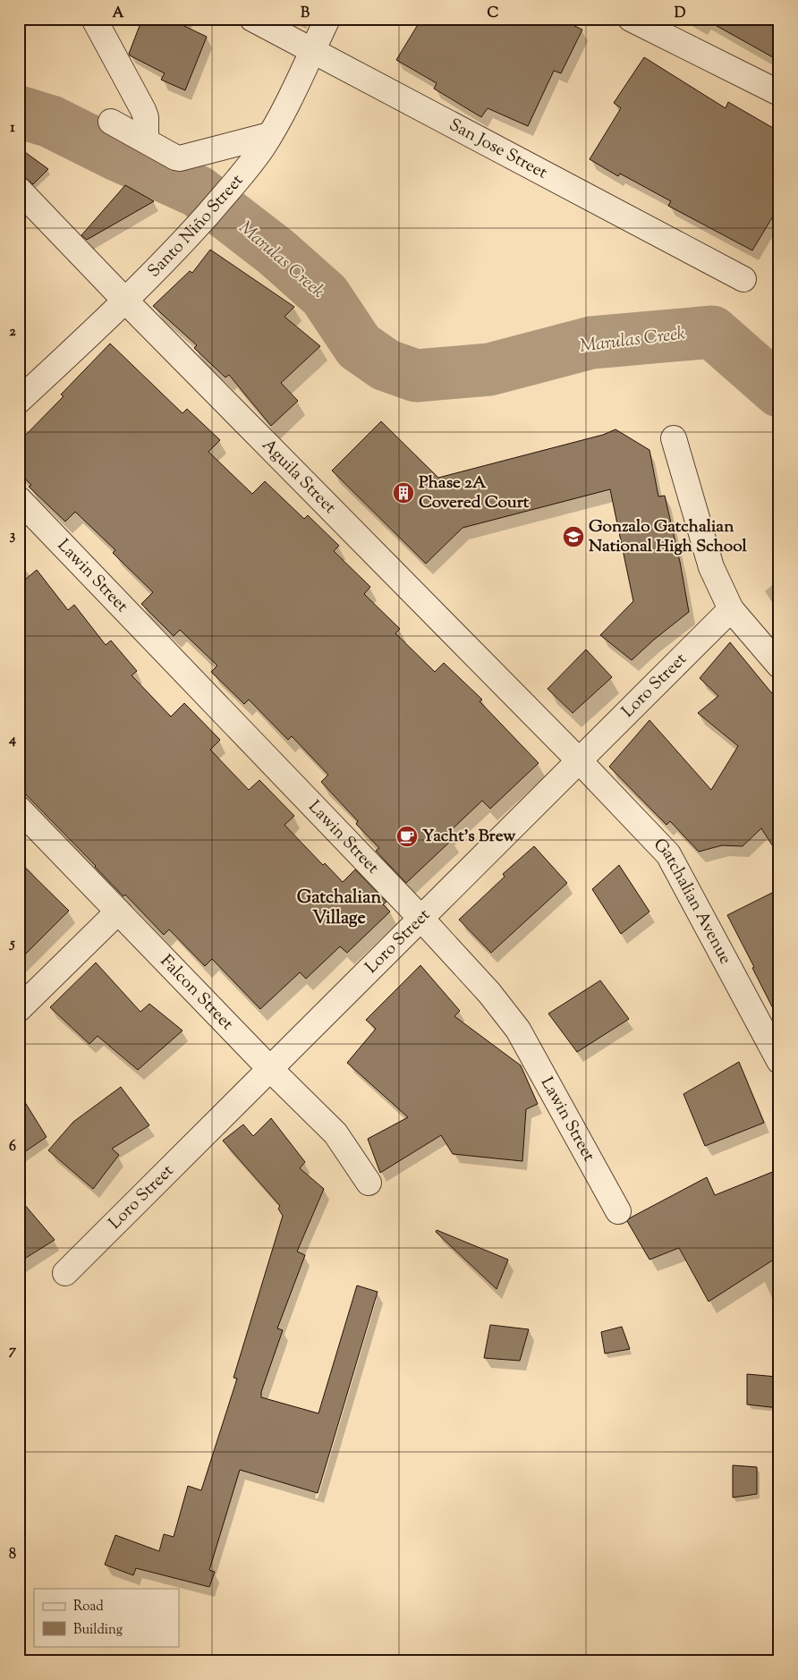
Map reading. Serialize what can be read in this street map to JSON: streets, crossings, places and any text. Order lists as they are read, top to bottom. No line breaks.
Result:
{"streets":{"street":["San Jose Street","Santo Niño Street","Aguila Street","Lawin Street","Loro Street","Gatchalian Avenue","Falcon Street"]},"crossings":[["San Jose Street","Santo Niño Street"],["Santo Niño Street","Aguila Street"],["Aguila Street","Loro Street"],["Aguila Street","Gatchalian Avenue"],["Lawin Street","Loro Street"],["Loro Street","Gatchalian Avenue"],["Loro Street","Falcon Street"]],"districts":["Gatchalian Village"],"water":["Marulas Creek"],"places":{"building":["Phase 2A Covered Court"],"school or university":["Gonzalo Gatchalian National High School"],"cafe":["Yacht’s Brew"]},"legend":["Road","Building"],"grid":{"columns":["A","B","C","D"],"rows":["1","2","3","4","5","6","7","8"]}}
